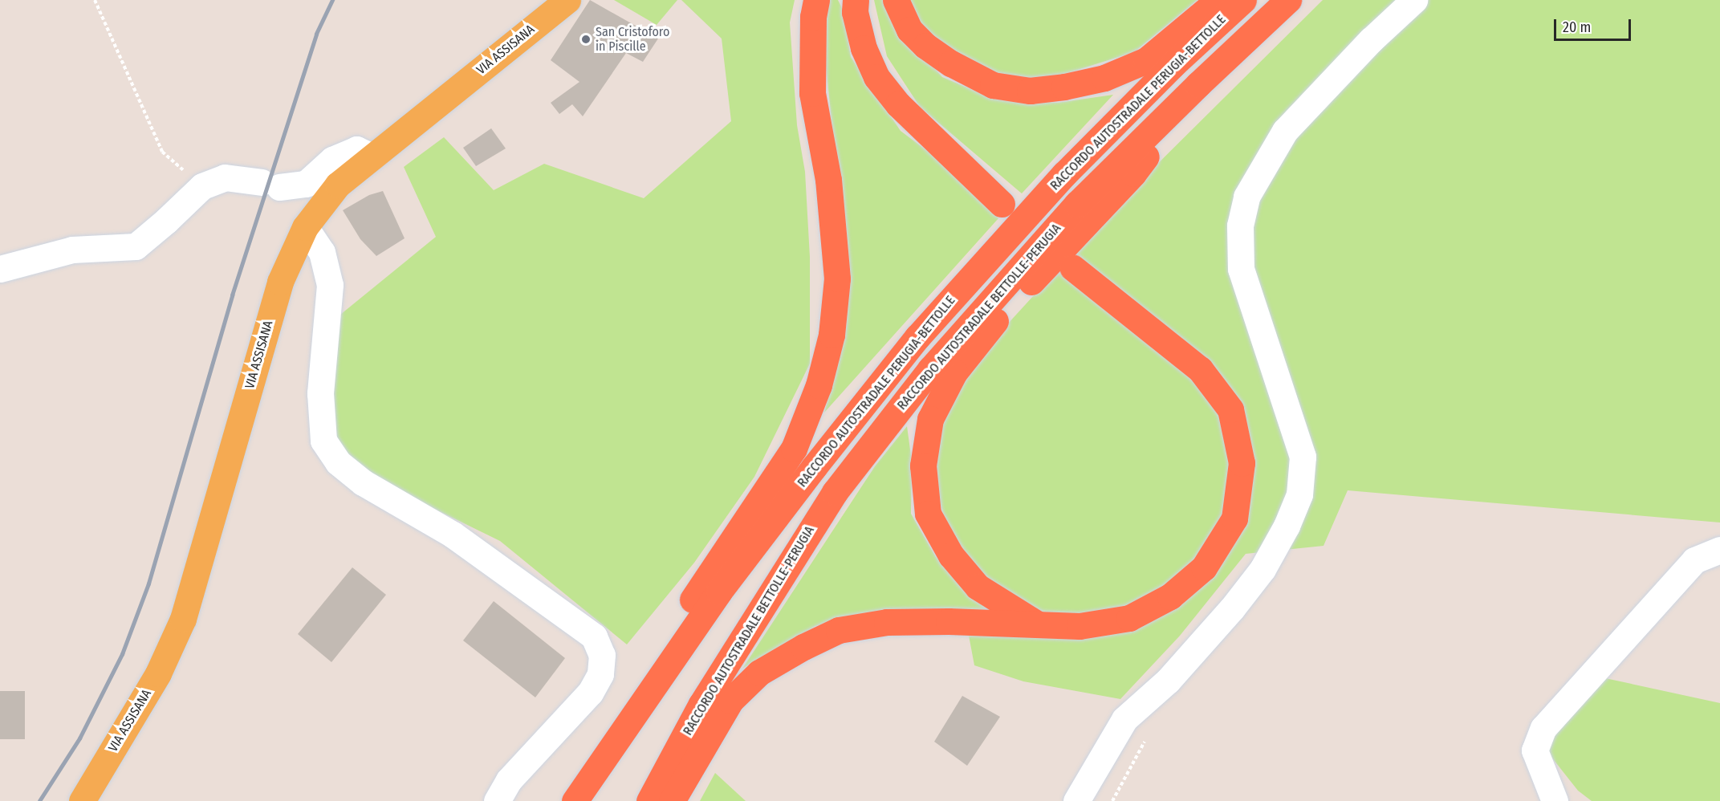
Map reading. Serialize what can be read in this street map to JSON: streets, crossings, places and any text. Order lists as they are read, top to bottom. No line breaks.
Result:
{"streets":{"highway":["RACCORDO AUTOSTRADALE PERUGIA-BETTOLLE","RACCORDO AUTOSTRADALE BETTOLLE-PERUGIA"],"main road":["VIA ASSISANA"]},"places":["San Cristoforo in Piscille"],"scale_bar":"20 m"}
